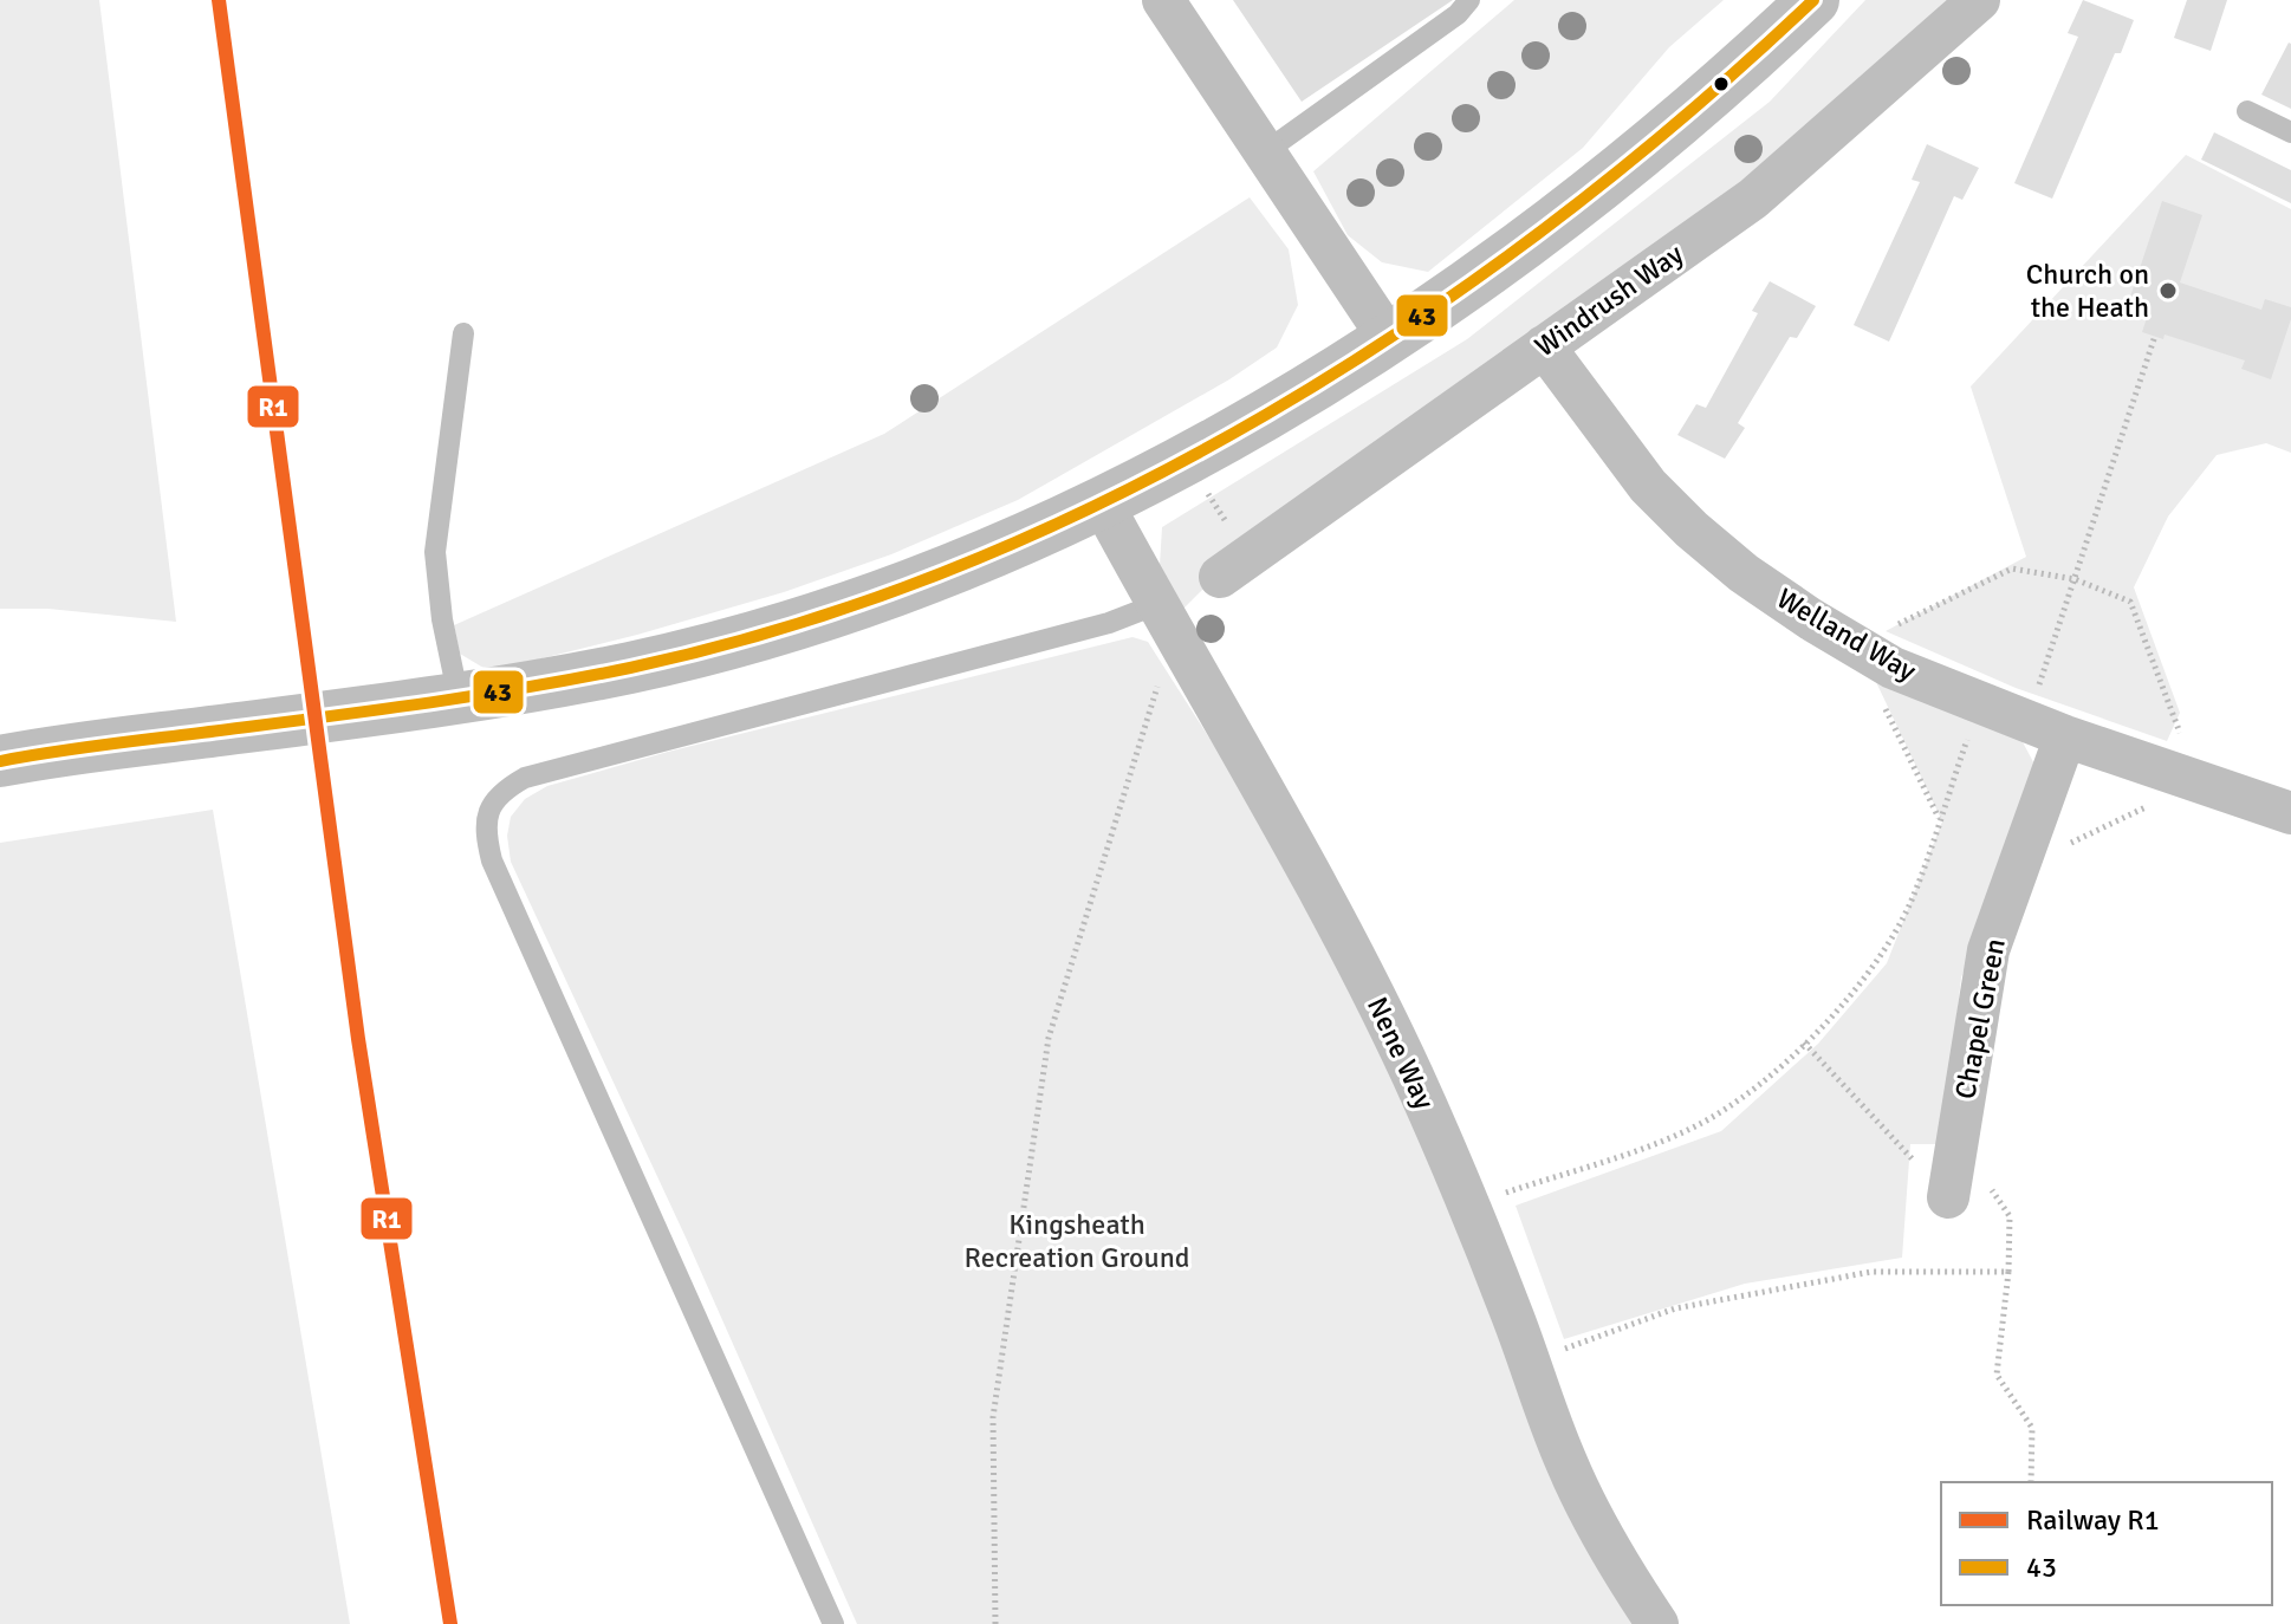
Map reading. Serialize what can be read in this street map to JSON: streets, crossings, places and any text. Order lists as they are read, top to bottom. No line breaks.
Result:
{"streets":{"street":["Windrush Way","Welland Way","Chapel Green","Nene Way"]},"crossings":[["Windrush Way","Welland Way"],["Welland Way","Chapel Green"]],"parks":["Kingsheath Recreation Ground"],"places":["Church on the Heath"],"lines":["rail line R1","transit line 43"],"legend":["Railway R1","43"]}
